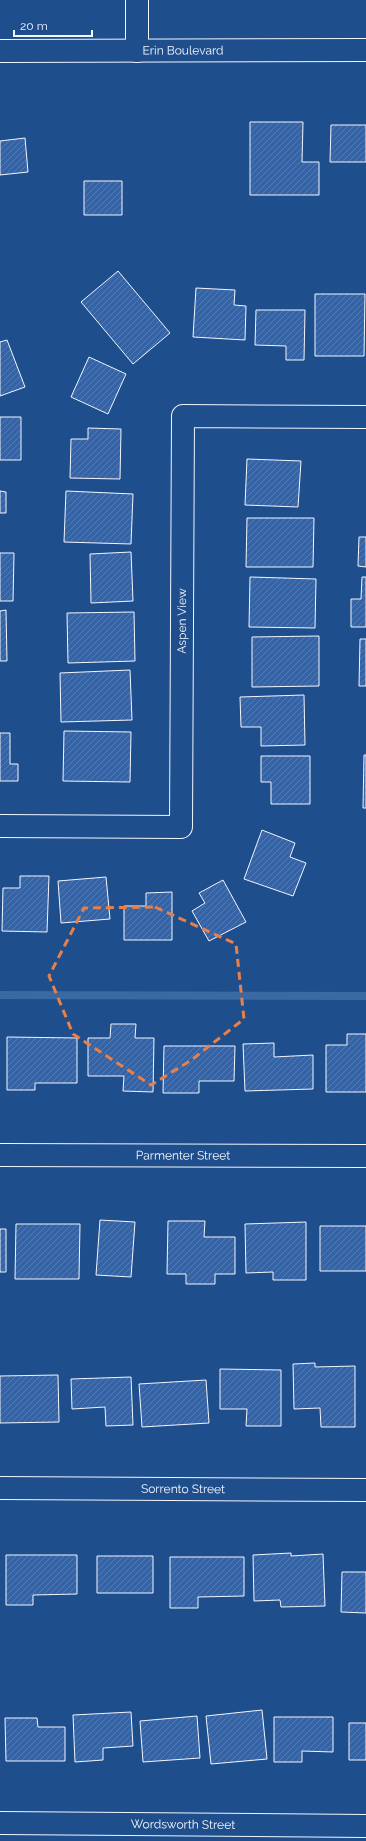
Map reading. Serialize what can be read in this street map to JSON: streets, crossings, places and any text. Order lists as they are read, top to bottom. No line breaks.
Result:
{"streets":{"street":["Erin Boulevard","Aspen View","Parmenter Street","Sorrento Street","Wordsworth Street"]},"scale_bar":"20 m"}
